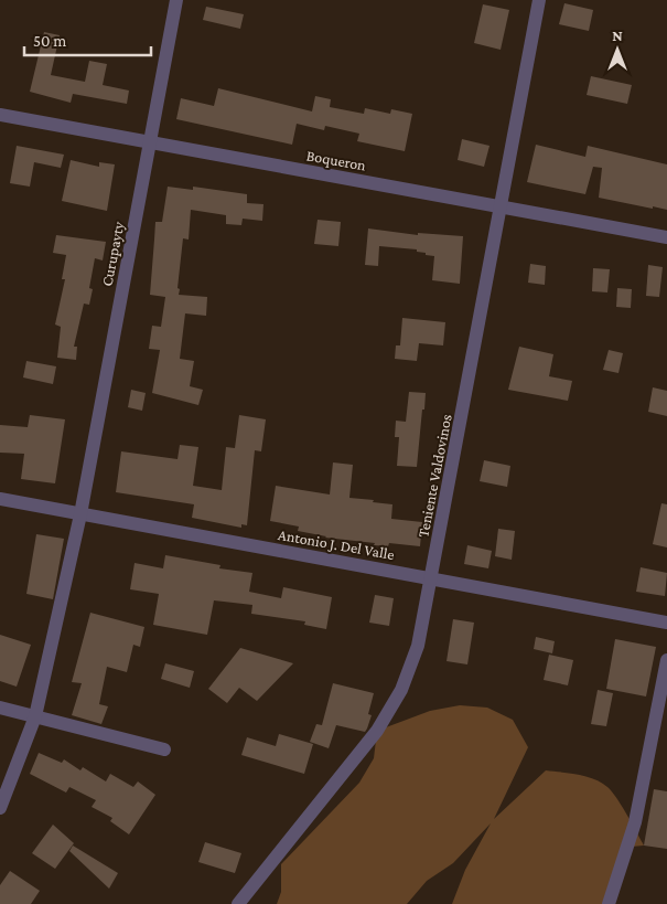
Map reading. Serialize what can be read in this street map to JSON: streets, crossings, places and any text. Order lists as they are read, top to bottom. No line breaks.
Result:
{"streets":{"street":["Boqueron","Curupayty","Teniente Valdovinos","Antonio J. Del Valle"]},"crossings":[["Boqueron","Curupayty"],["Boqueron","Teniente Valdovinos"],["Curupayty","Antonio J. Del Valle"],["Teniente Valdovinos","Antonio J. Del Valle"]],"scale_bar":"50 m","north":"top"}
